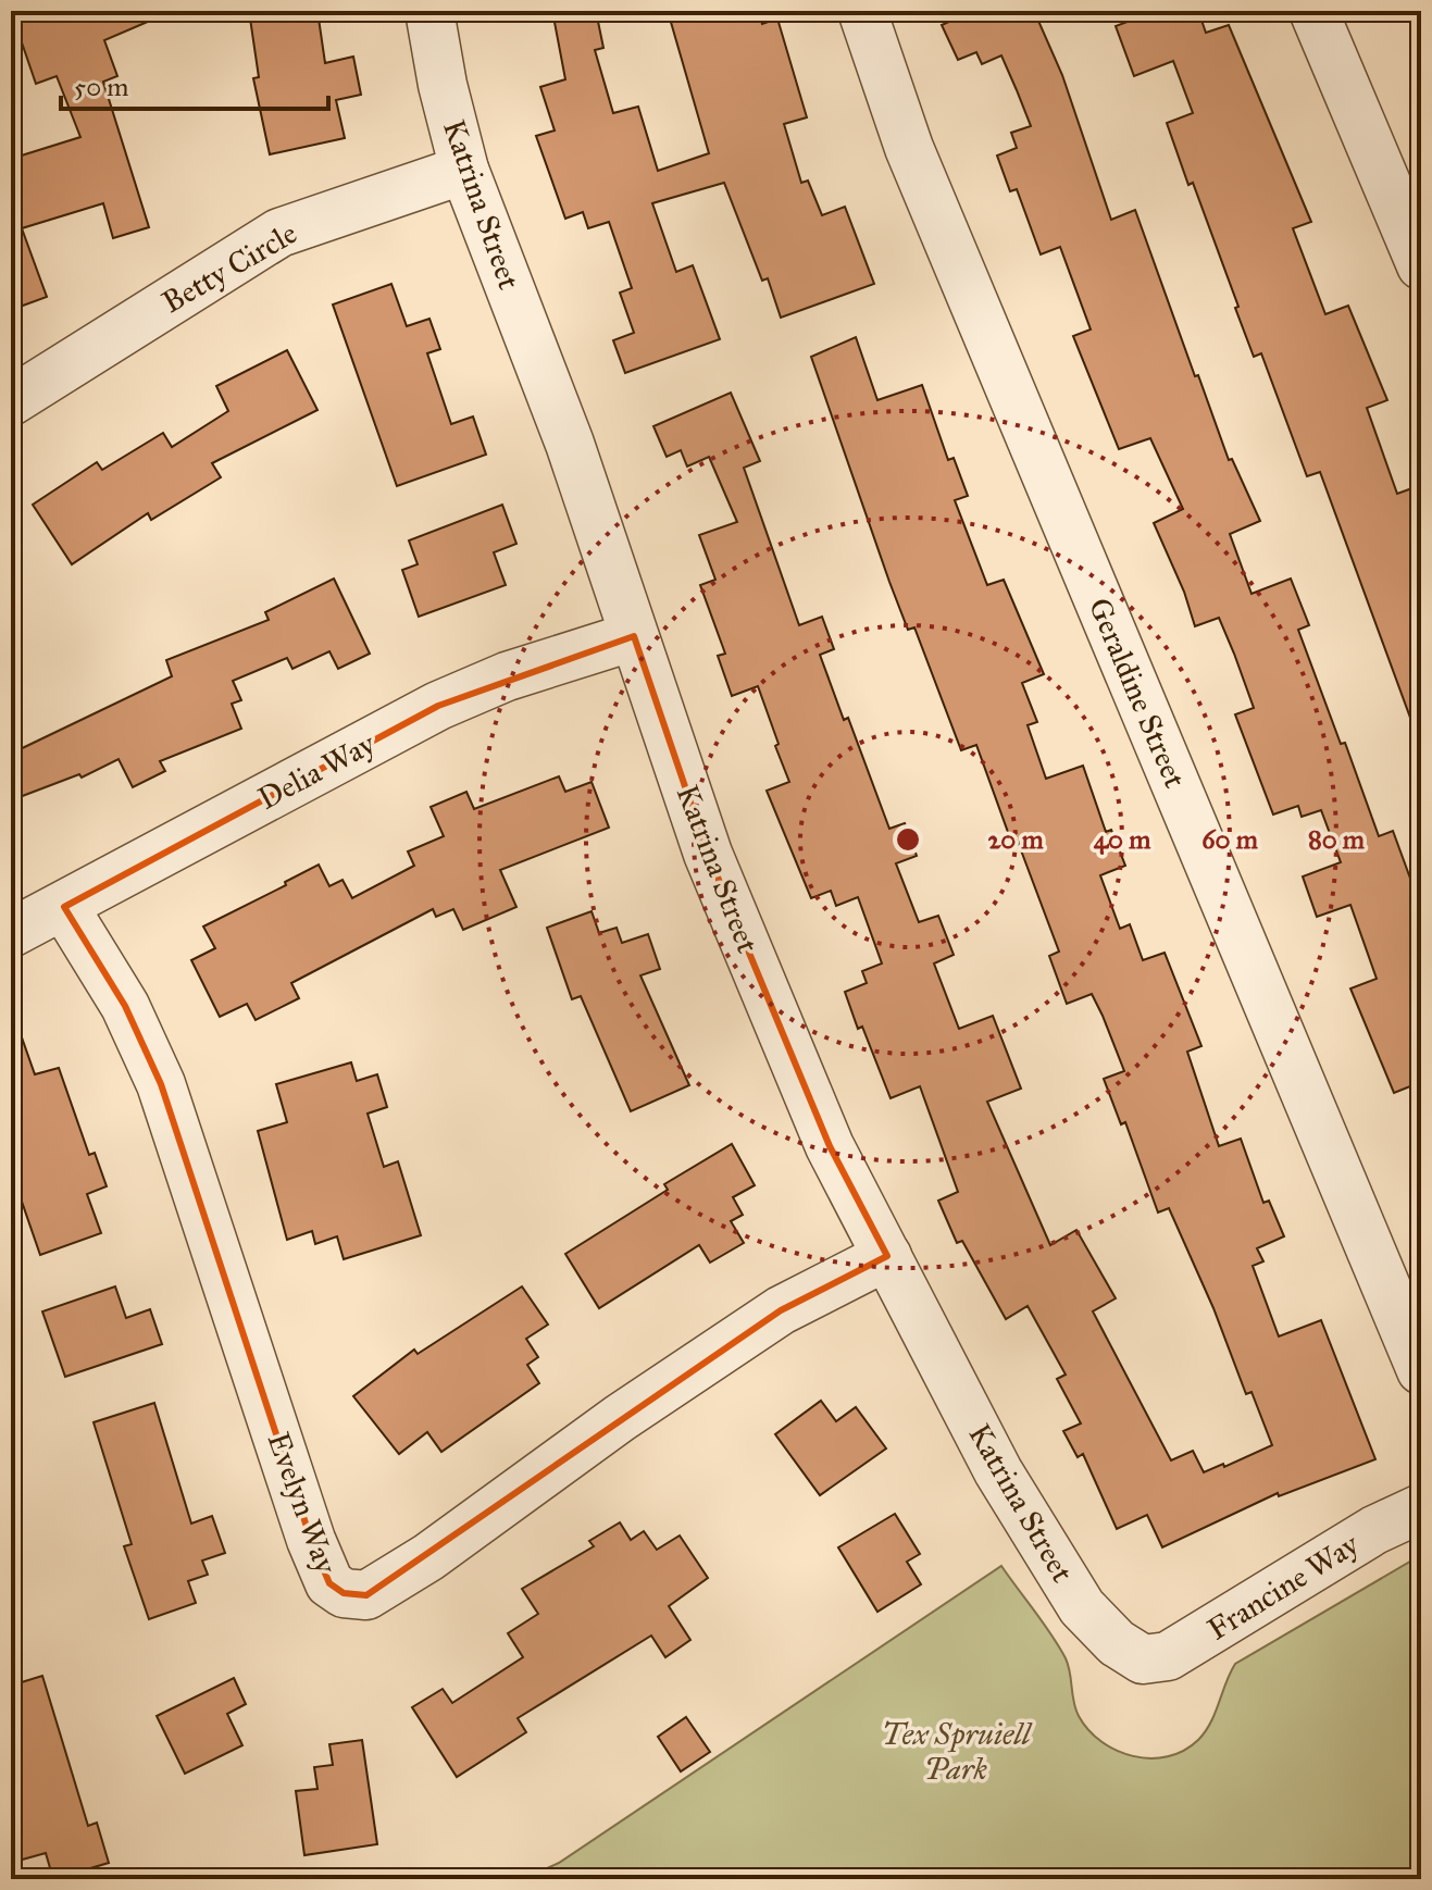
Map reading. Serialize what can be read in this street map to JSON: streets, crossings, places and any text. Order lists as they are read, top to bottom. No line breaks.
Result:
{"streets":{"street":["Katrina Street","Betty Circle","Geraldine Street","Delia Way","Evelyn Way","Francine Way"]},"crossings":[["Katrina Street","Betty Circle"],["Katrina Street","Delia Way"],["Katrina Street","Evelyn Way"],["Katrina Street","Francine Way"],["Delia Way","Evelyn Way"]],"parks":["Tex Spruiell Park"],"scale_bar":"50 m","rings":["20 m","40 m","60 m","80 m"]}
